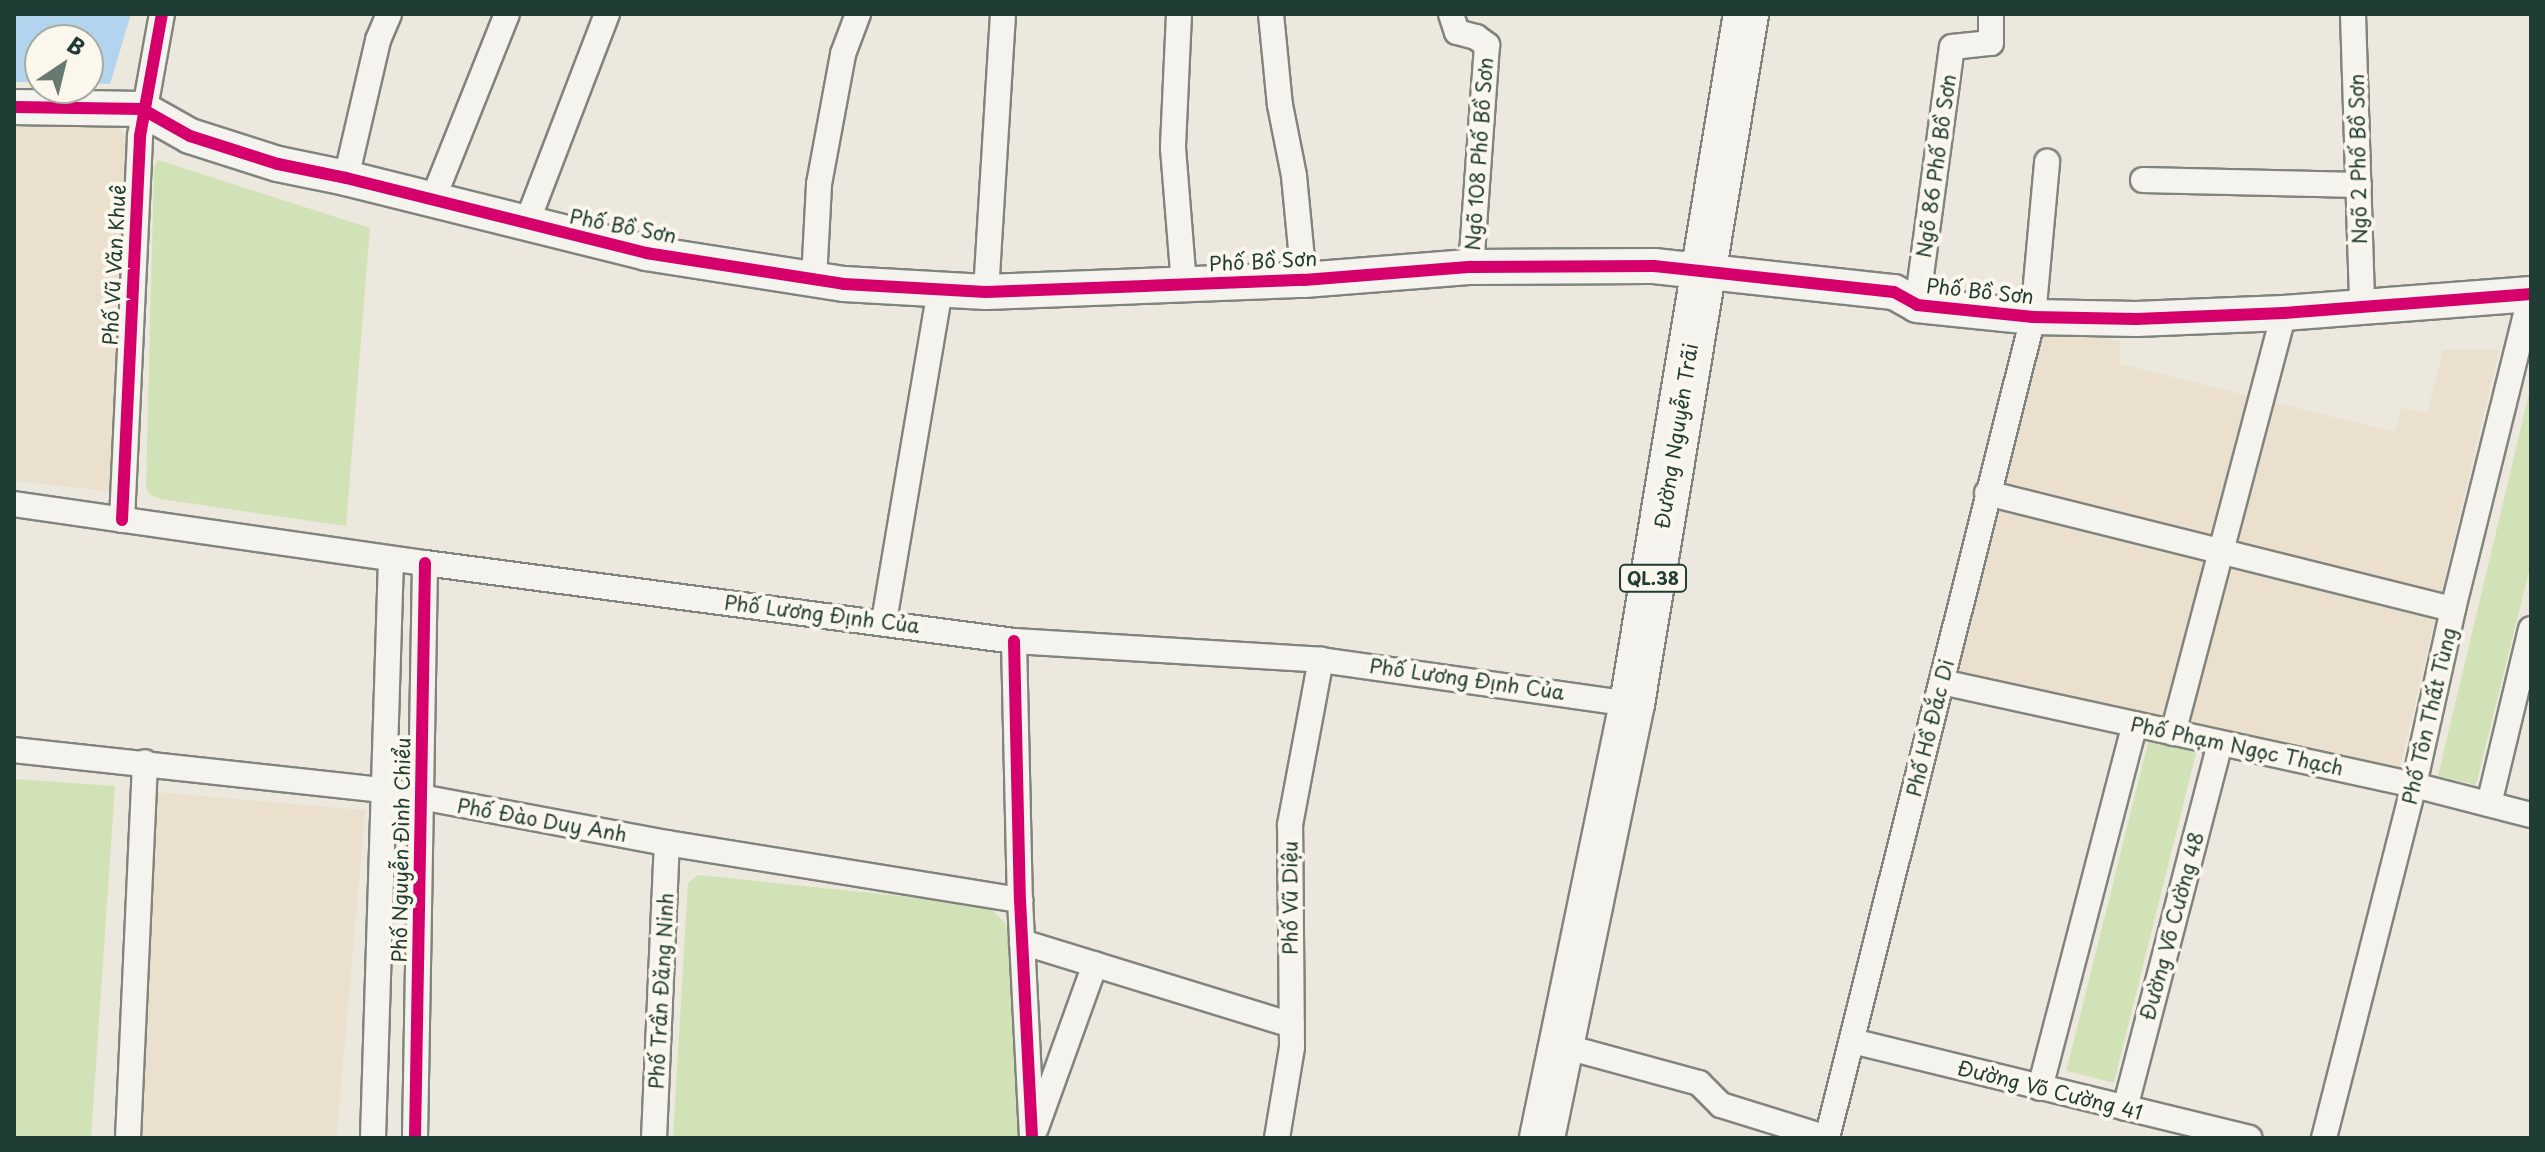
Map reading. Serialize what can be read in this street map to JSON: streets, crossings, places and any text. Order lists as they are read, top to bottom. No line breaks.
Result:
{"streets":{"highway":["Đường Nguyễn Trãi","QL.38"],"street":["Ngõ 108 Phố Bồ Sơn","Ngõ 2 Phố Bồ Sơn","Ngõ 86 Phố Bồ Sơn","Phố Bồ Sơn","Phố Vũ Văn Khuê","Phố Lương Định Của","Phố Tôn Thất Tùng","Phố Hồ Đắc Di","Phố Phạm Ngọc Thạch","Phố Đào Duy Anh","Phố Nguyễn Đình Chiểu","Phố Vũ Diệu","Đường Võ Cường 48","Phố Trần Đăng Ninh","Đường Võ Cường 41"]},"crossings":[["Ngõ 108 Phố Bồ Sơn","Phố Bồ Sơn"],["Ngõ 2 Phố Bồ Sơn","Phố Bồ Sơn"],["Ngõ 86 Phố Bồ Sơn","Phố Bồ Sơn"],["Phố Bồ Sơn","Phố Vũ Văn Khuê"],["Phố Bồ Sơn","Đường Nguyễn Trãi"],["Phố Bồ Sơn","Phố Tôn Thất Tùng"],["Phố Bồ Sơn","Phố Hồ Đắc Di"],["Phố Vũ Văn Khuê","Phố Lương Định Của"],["Đường Nguyễn Trãi","Phố Lương Định Của"],["Phố Lương Định Của","Phố Nguyễn Đình Chiểu"],["Phố Lương Định Của","Phố Vũ Diệu"],["Phố Tôn Thất Tùng","Phố Phạm Ngọc Thạch"],["Phố Hồ Đắc Di","Phố Phạm Ngọc Thạch"],["Phố Hồ Đắc Di","Đường Võ Cường 41"],["Phố Phạm Ngọc Thạch","Đường Võ Cường 48"],["Phố Đào Duy Anh","Phố Nguyễn Đình Chiểu"],["Phố Đào Duy Anh","Phố Trần Đăng Ninh"],["Đường Võ Cường 48","Đường Võ Cường 41"]],"north":"top right"}
